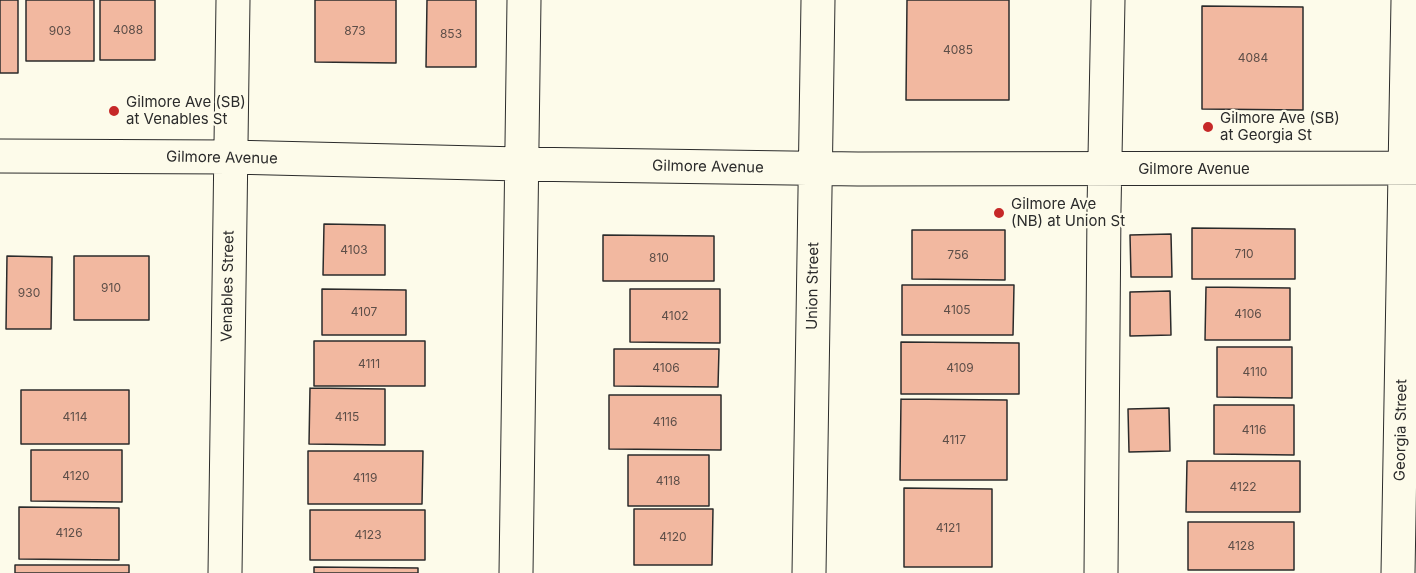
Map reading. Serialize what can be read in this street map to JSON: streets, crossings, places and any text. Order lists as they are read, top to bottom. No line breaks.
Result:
{"streets":{"street":["Gilmore Avenue","Venables Street","Union Street","Georgia Street"]},"crossings":[["Gilmore Avenue","Venables Street"],["Gilmore Avenue","Union Street"],["Gilmore Avenue","Georgia Street"]],"places":["Gilmore Ave (SB) at Venables St","Gilmore Ave (SB) at Georgia St","Gilmore Ave (NB) at Union St"],"house_numbers":["4088","903","873","853","4085","4084","4103","710","756","810","910","930","4105","4107","4106","4102","4111","4106","4109","4110","4114","4115","4116","4116","4117","4120","4119","4118","4122","4121","4126","4123","4120","4128"]}
